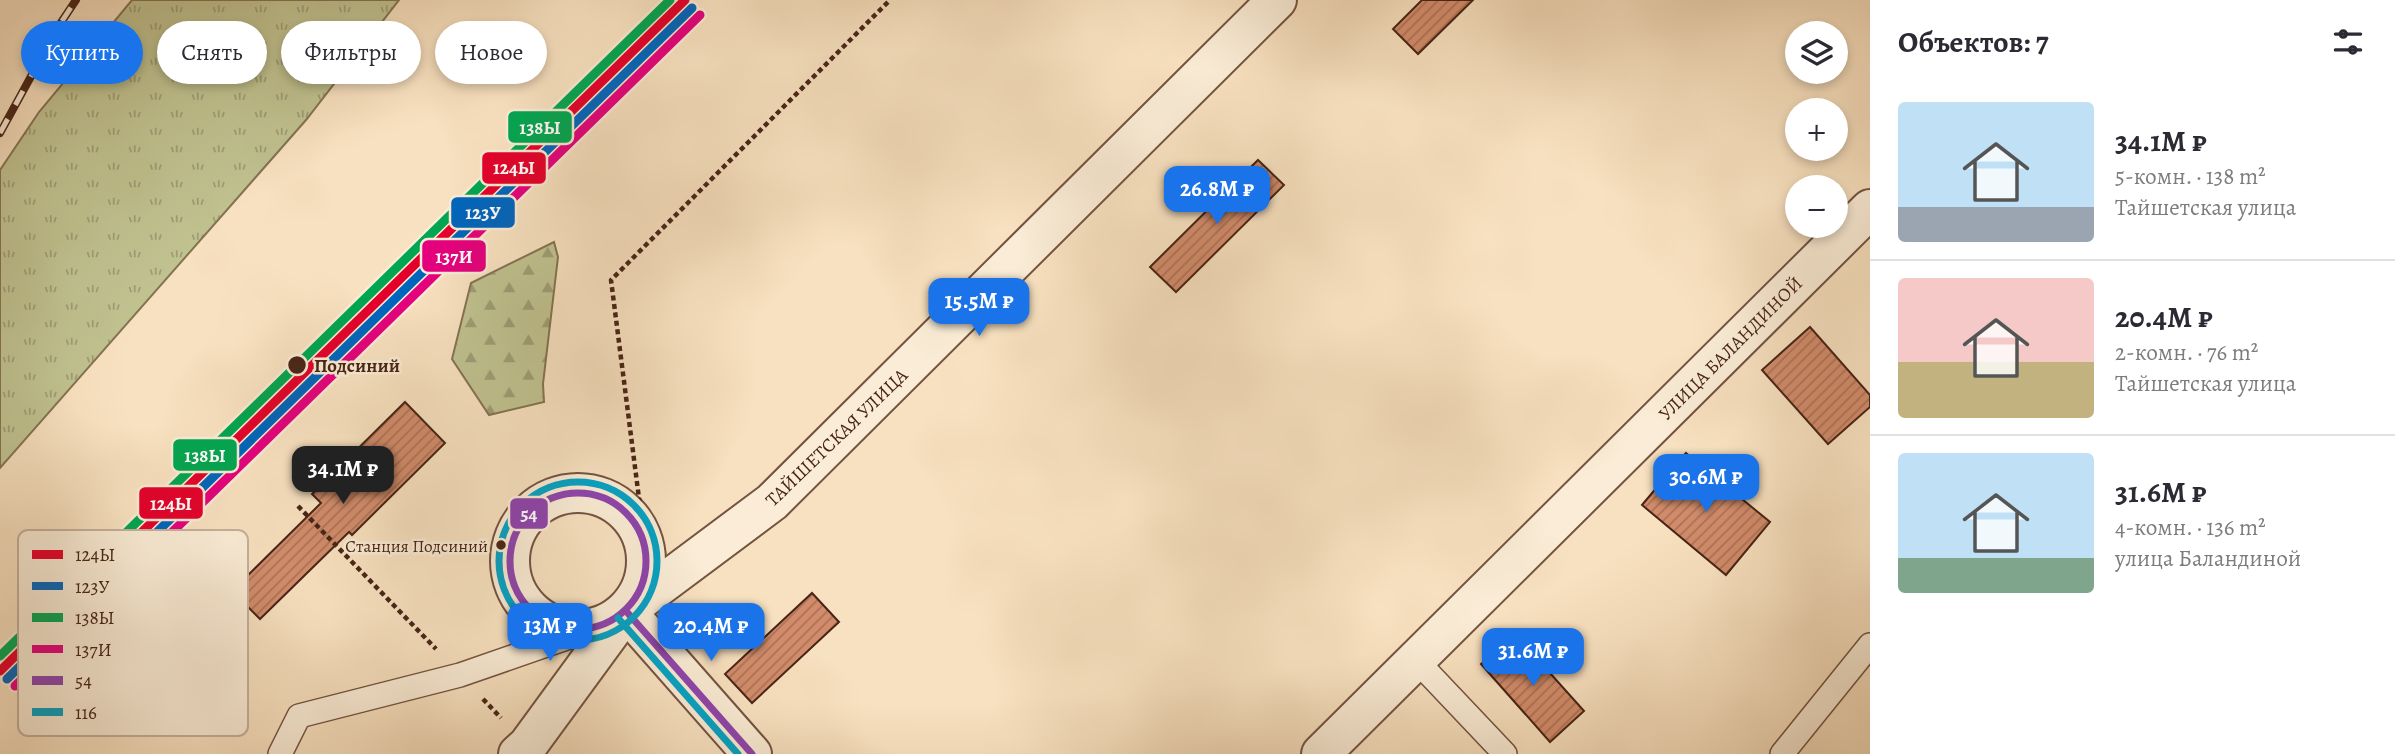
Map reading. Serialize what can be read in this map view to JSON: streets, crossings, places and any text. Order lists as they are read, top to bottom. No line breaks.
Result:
{"streets":{"street":["УЛИЦА БАЛАНДИНОЙ","ТАЙШЕТСКАЯ УЛИЦА"]},"places":["Подсиний","Станция Подсиний"],"lines":["transit line 124Ы","transit line 138Ы","transit line 123У","transit line 137И","transit line 116","transit line 54"],"legend":["124Ы","123У","138Ы","137И","54","116"],"page":{"heading":"Объектов: 7","map_buttons":["+","−"],"chip":["Купить","Снять","Фильтры","Новое"],"list":[{"name":"34.1M ₽","note":"5-комн. · 138 m² · Тайшетская улица"},{"name":"20.4M ₽","note":"2-комн. · 76 m² · Тайшетская улица"},{"name":"31.6M ₽","note":"4-комн. · 136 m² · улица Баландиной"}],"price":["26.8M ₽","15.5M ₽","34.1M ₽","30.6M ₽","13M ₽","20.4M ₽","31.6M ₽"]}}
